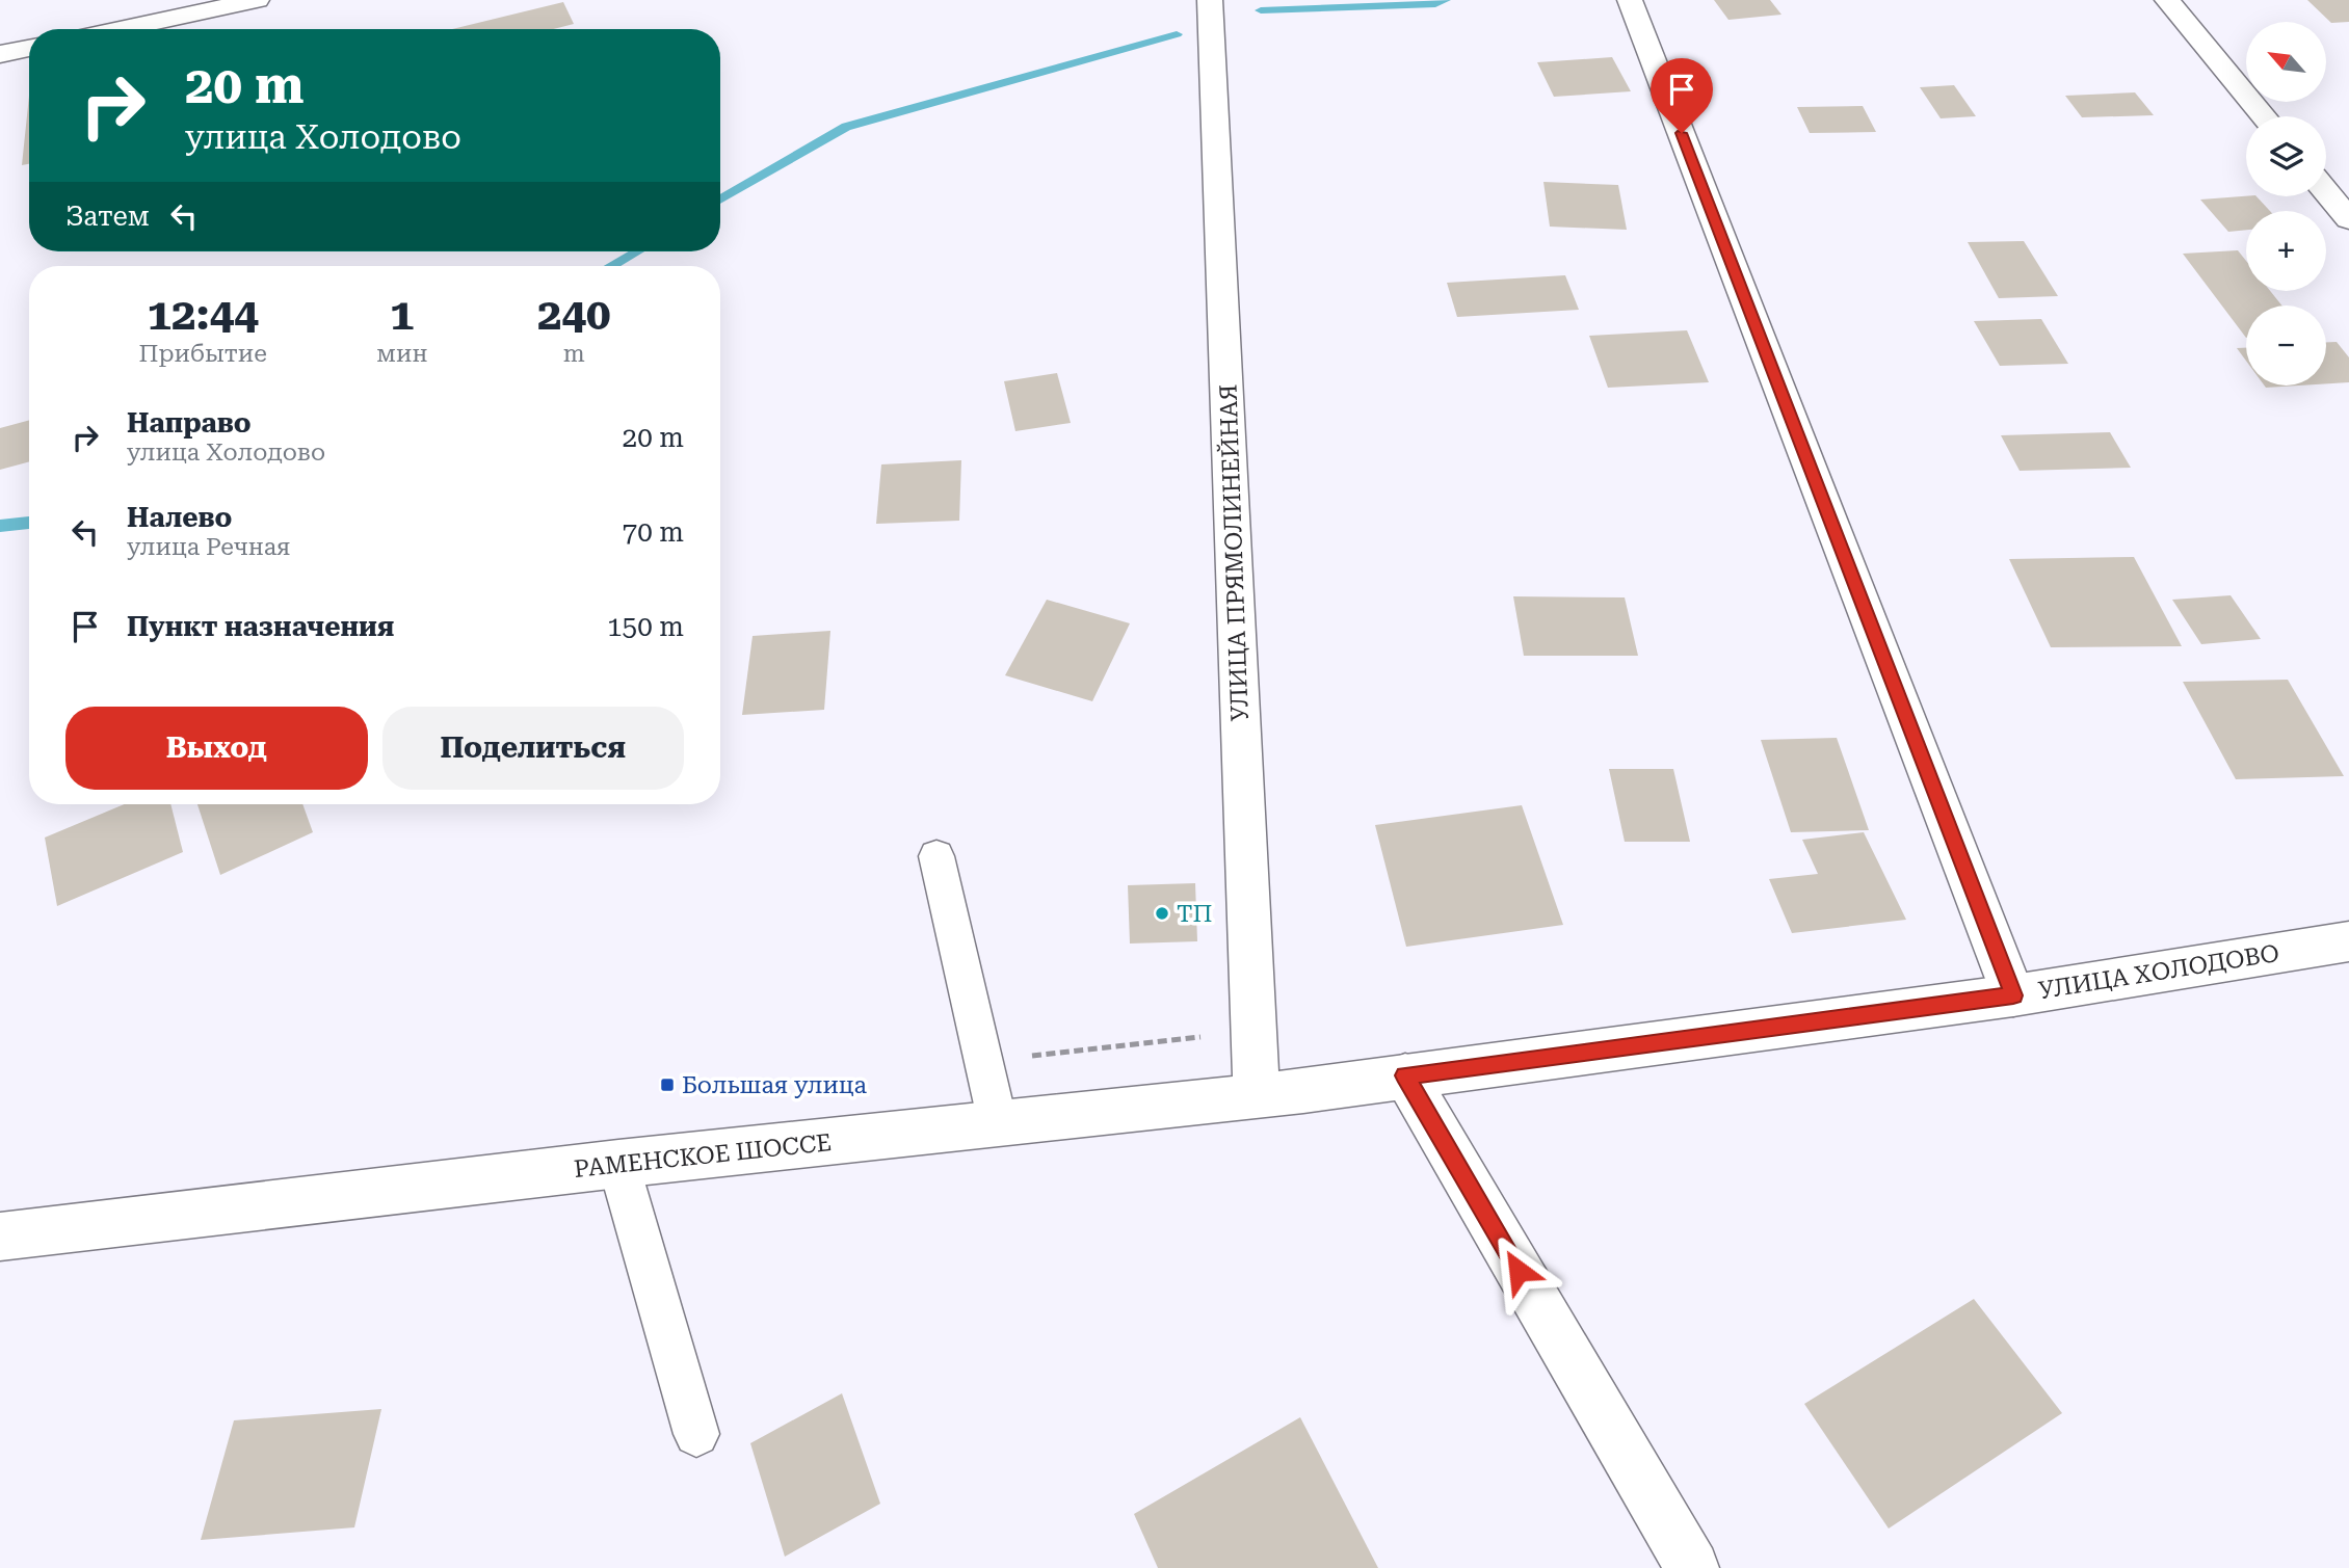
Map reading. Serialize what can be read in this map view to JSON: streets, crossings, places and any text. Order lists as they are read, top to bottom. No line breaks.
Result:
{"streets":{"street":["УЛИЦА ПРЯМОЛИНЕЙНАЯ","УЛИЦА ХОЛОДОВО","РАМЕНСКОЕ ШОССЕ"]},"crossings":[["УЛИЦА ПРЯМОЛИНЕЙНАЯ","РАМЕНСКОЕ ШОССЕ"],["УЛИЦА ХОЛОДОВО","РАМЕНСКОЕ ШОССЕ"]],"places":{"other":["ТП"],"transit":["Большая улица"]},"north":"top left","page":{"map_buttons":["+","−"],"turn":["20 m","улица Холодово"],"then":"Затем","eta":["12:44","Прибытие","1","мин","240","m"],"list":[{"name":"Направо","note":"улица Холодово","value":"20 m"},{"name":"Налево","note":"улица Речная","value":"70 m"},{"name":"Пункт назначения","value":"150 m"}],"buttons":["Выход","Поделиться"]}}
